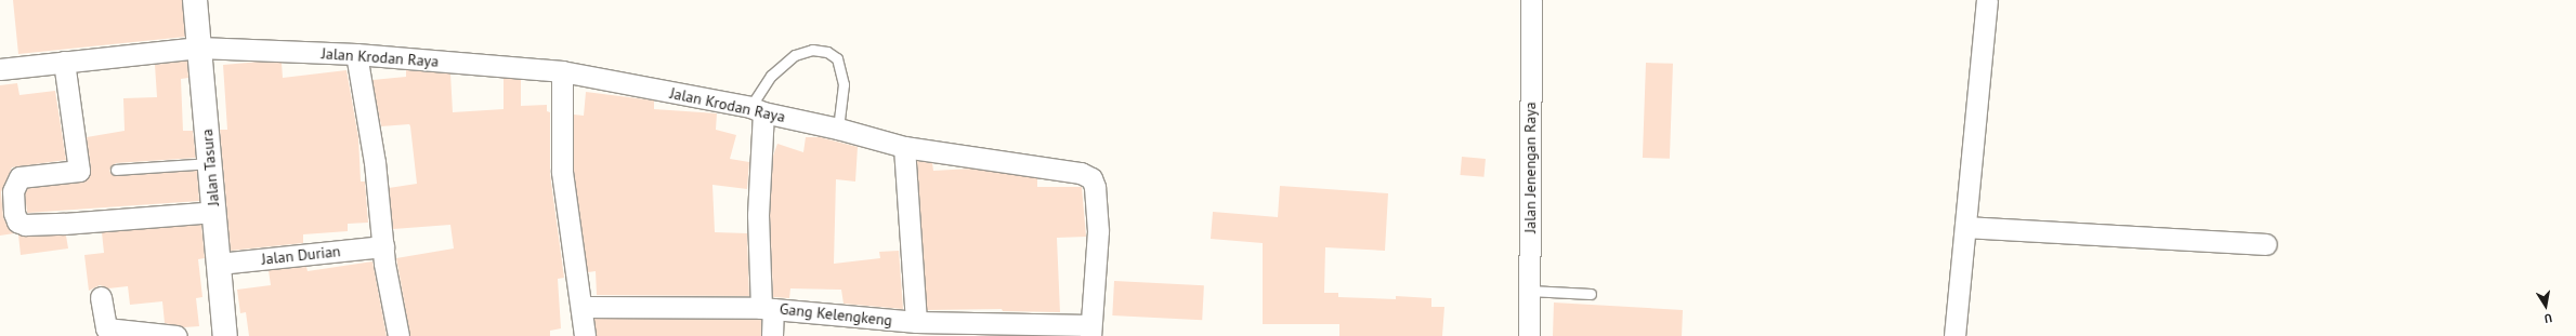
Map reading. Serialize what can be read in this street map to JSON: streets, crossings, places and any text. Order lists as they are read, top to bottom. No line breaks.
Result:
{"streets":{"street":["Jalan Krodan Raya","Jalan Tasura","Jalan Jenengan Raya","Jalan Durian","Gang Kelengkeng"]},"crossings":[["Jalan Krodan Raya","Jalan Tasura"],["Jalan Krodan Raya","Gang Kelengkeng"],["Jalan Tasura","Jalan Durian"]],"north":"bottom"}
